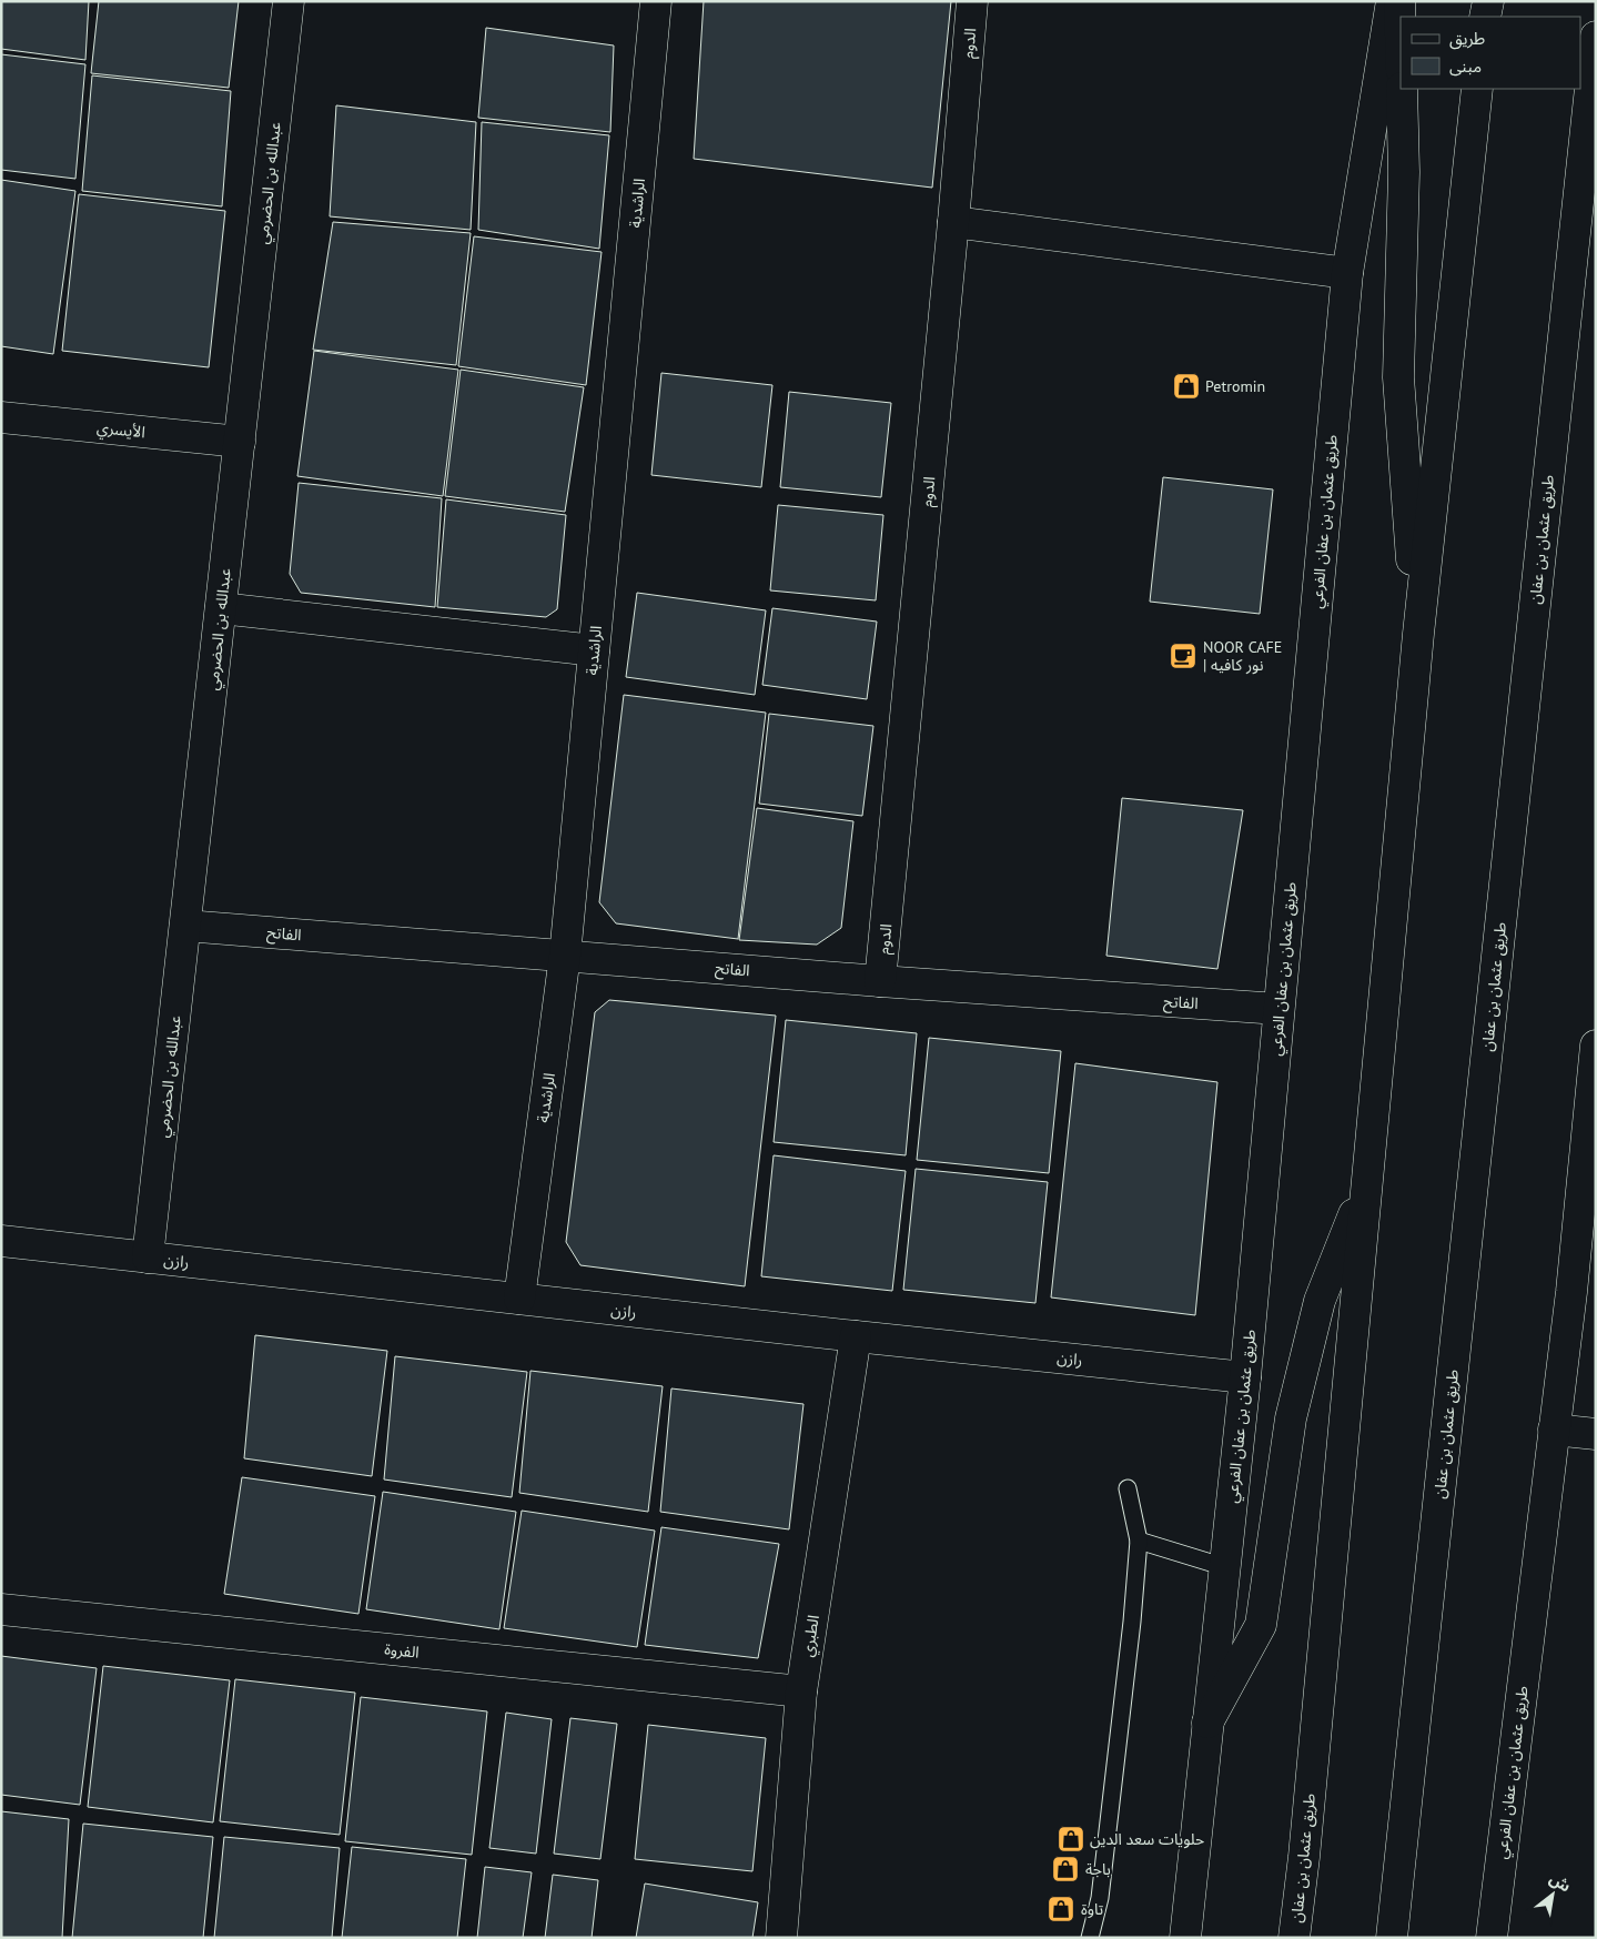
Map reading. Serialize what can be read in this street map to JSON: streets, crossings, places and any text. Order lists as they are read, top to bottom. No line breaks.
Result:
{"streets":{"street":["الدوم","عبدالله بن الحضرمي","الراشدية","الأيسري","طريق عثمان بن عفان الفرعي","طريق عثمان بن عفان","الفاتح","رازن","الطبري","الفروة"]},"crossings":[["الدوم","الفاتح"],["عبدالله بن الحضرمي","الأيسري"],["عبدالله بن الحضرمي","الفاتح"],["عبدالله بن الحضرمي","رازن"],["الراشدية","الفاتح"],["الراشدية","رازن"],["طريق عثمان بن عفان الفرعي","الفاتح"],["طريق عثمان بن عفان الفرعي","رازن"],["رازن","الطبري"],["الطبري","الفروة"]],"places":{"shop":["Petromin","حلويات سعد الدين","باجة","تاوة"],"cafe":["NOOR CAFE | نور كافيه"]},"legend":["طريق","مبنى"],"north":"top right"}
